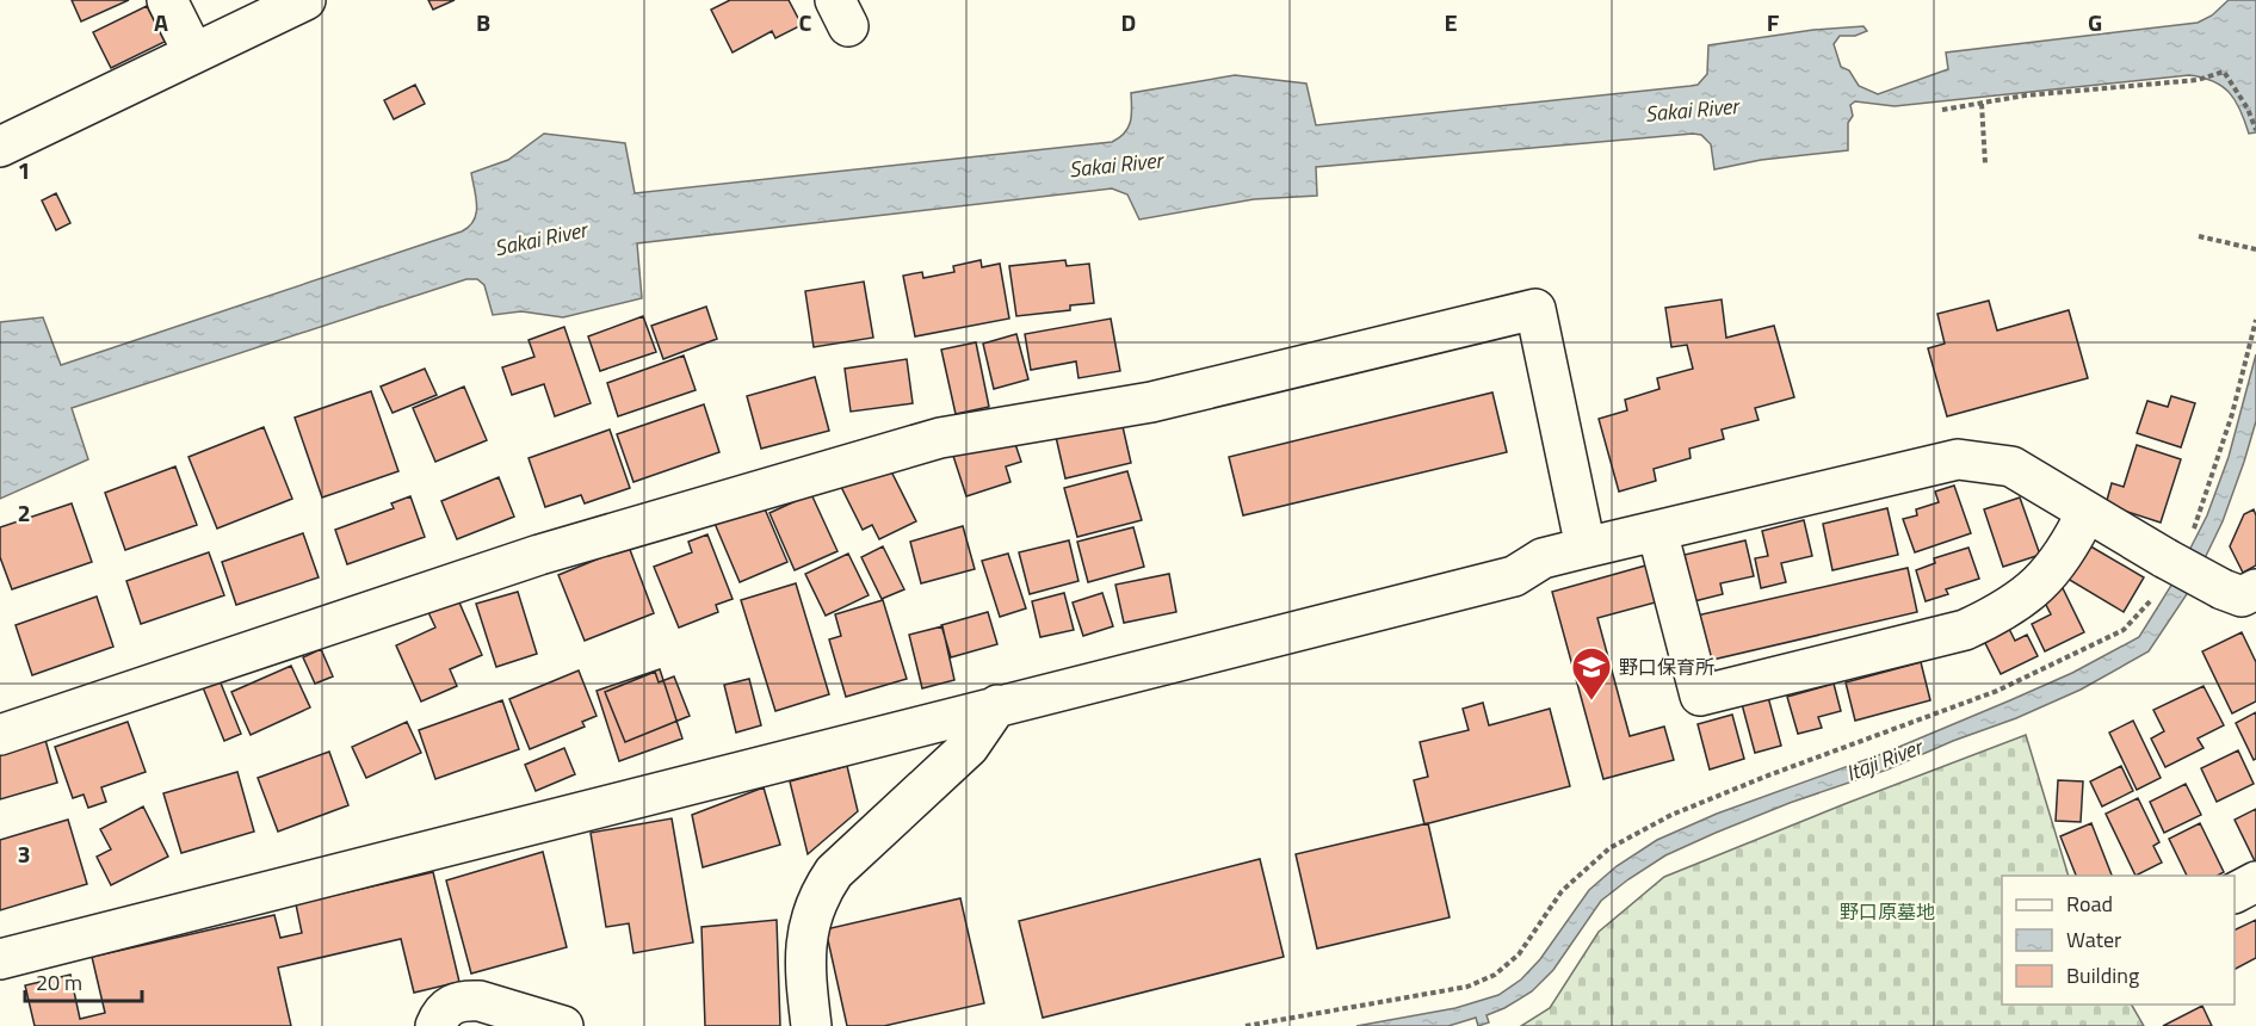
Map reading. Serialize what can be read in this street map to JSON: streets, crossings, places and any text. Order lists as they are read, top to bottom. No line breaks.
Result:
{"water":["Sakai River","Itaji River"],"parks":["野口原墓地"],"places":{"school or university":["野口保育所"]},"legend":["Road","Water","Building"],"scale_bar":"20 m","grid":{"columns":["A","B","C","D","E","F","G"],"rows":["1","2","3"]}}
